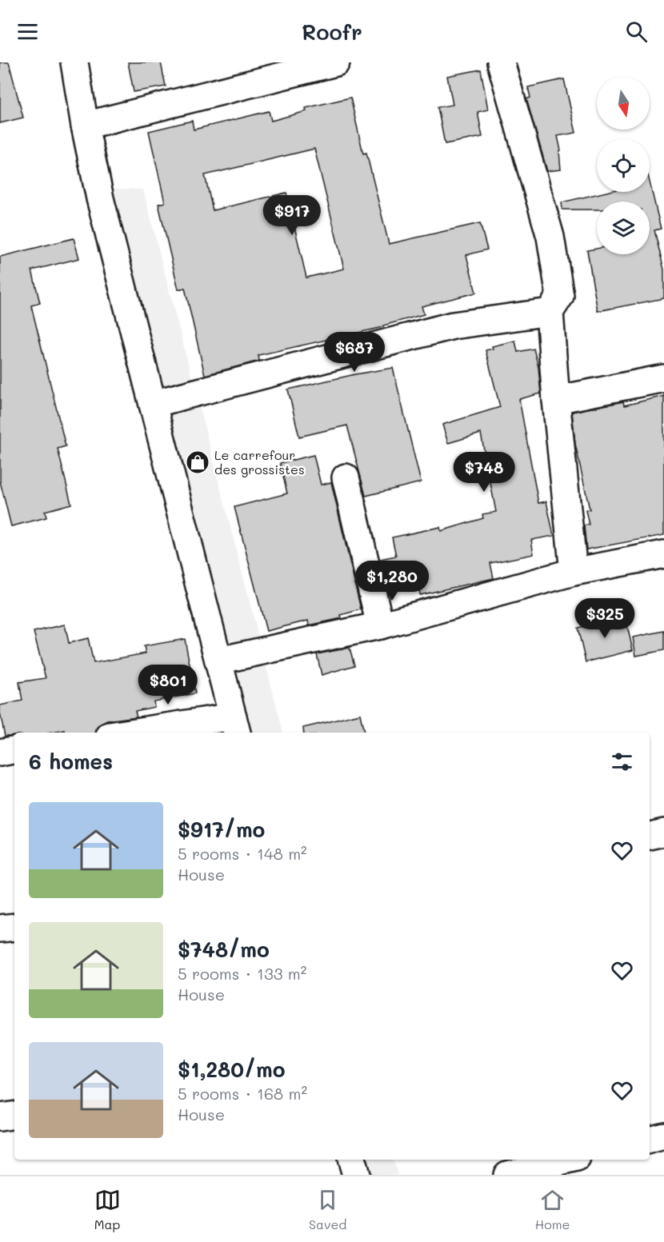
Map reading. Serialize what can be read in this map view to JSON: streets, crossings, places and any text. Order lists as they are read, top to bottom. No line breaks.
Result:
{"places":{"shop":["Le carrefour des grossistes"]},"north":"bottom","page":{"header":"Roofr","price":["$917","$687","$748","$1,280","$325","$801"],"heading":"6 homes","list":[{"name":"$917/mo","note":"5 rooms · 148 m² · House"},{"name":"$748/mo","note":"5 rooms · 133 m² · House"},{"name":"$1,280/mo","note":"5 rooms · 168 m² · House"}],"tabs":["Map","Saved","Home"]}}
